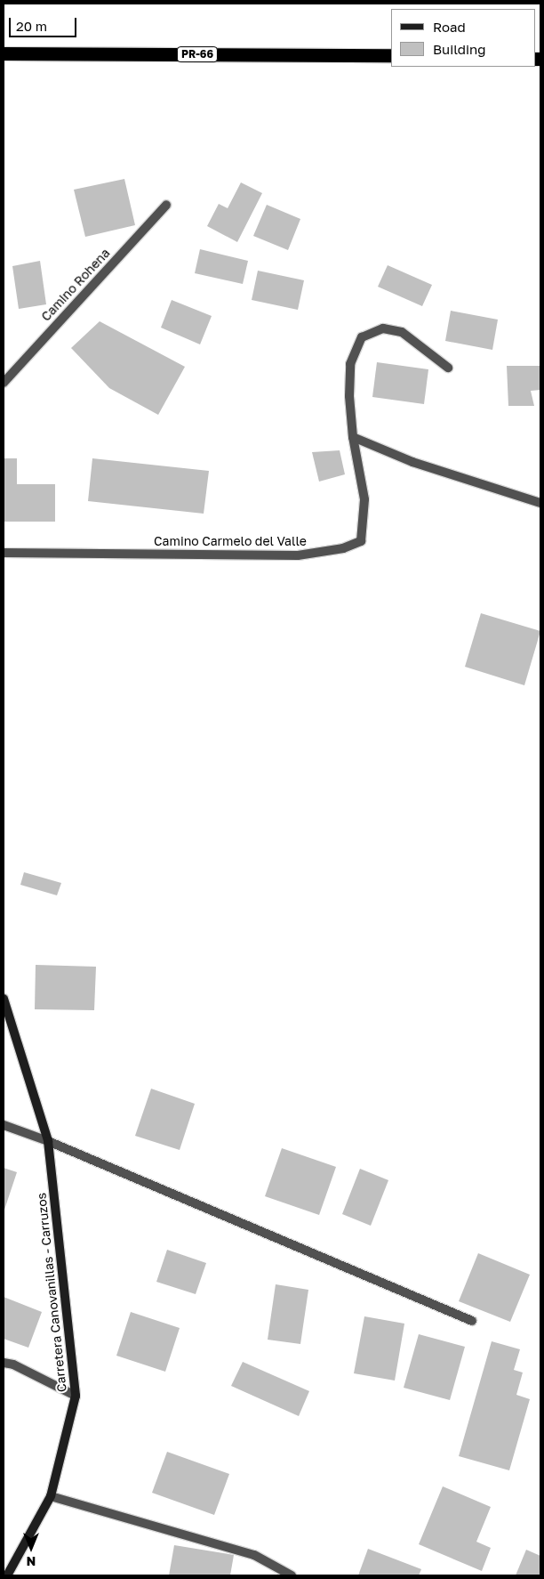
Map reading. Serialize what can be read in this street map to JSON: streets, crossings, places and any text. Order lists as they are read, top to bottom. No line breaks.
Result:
{"streets":{"highway":["PR-66"],"street":["Camino Rohena","Camino Carmelo del Valle","Carretera Canovanillas - Carruzos"]},"legend":["Road","Building"],"scale_bar":"20 m","north":"bottom"}
